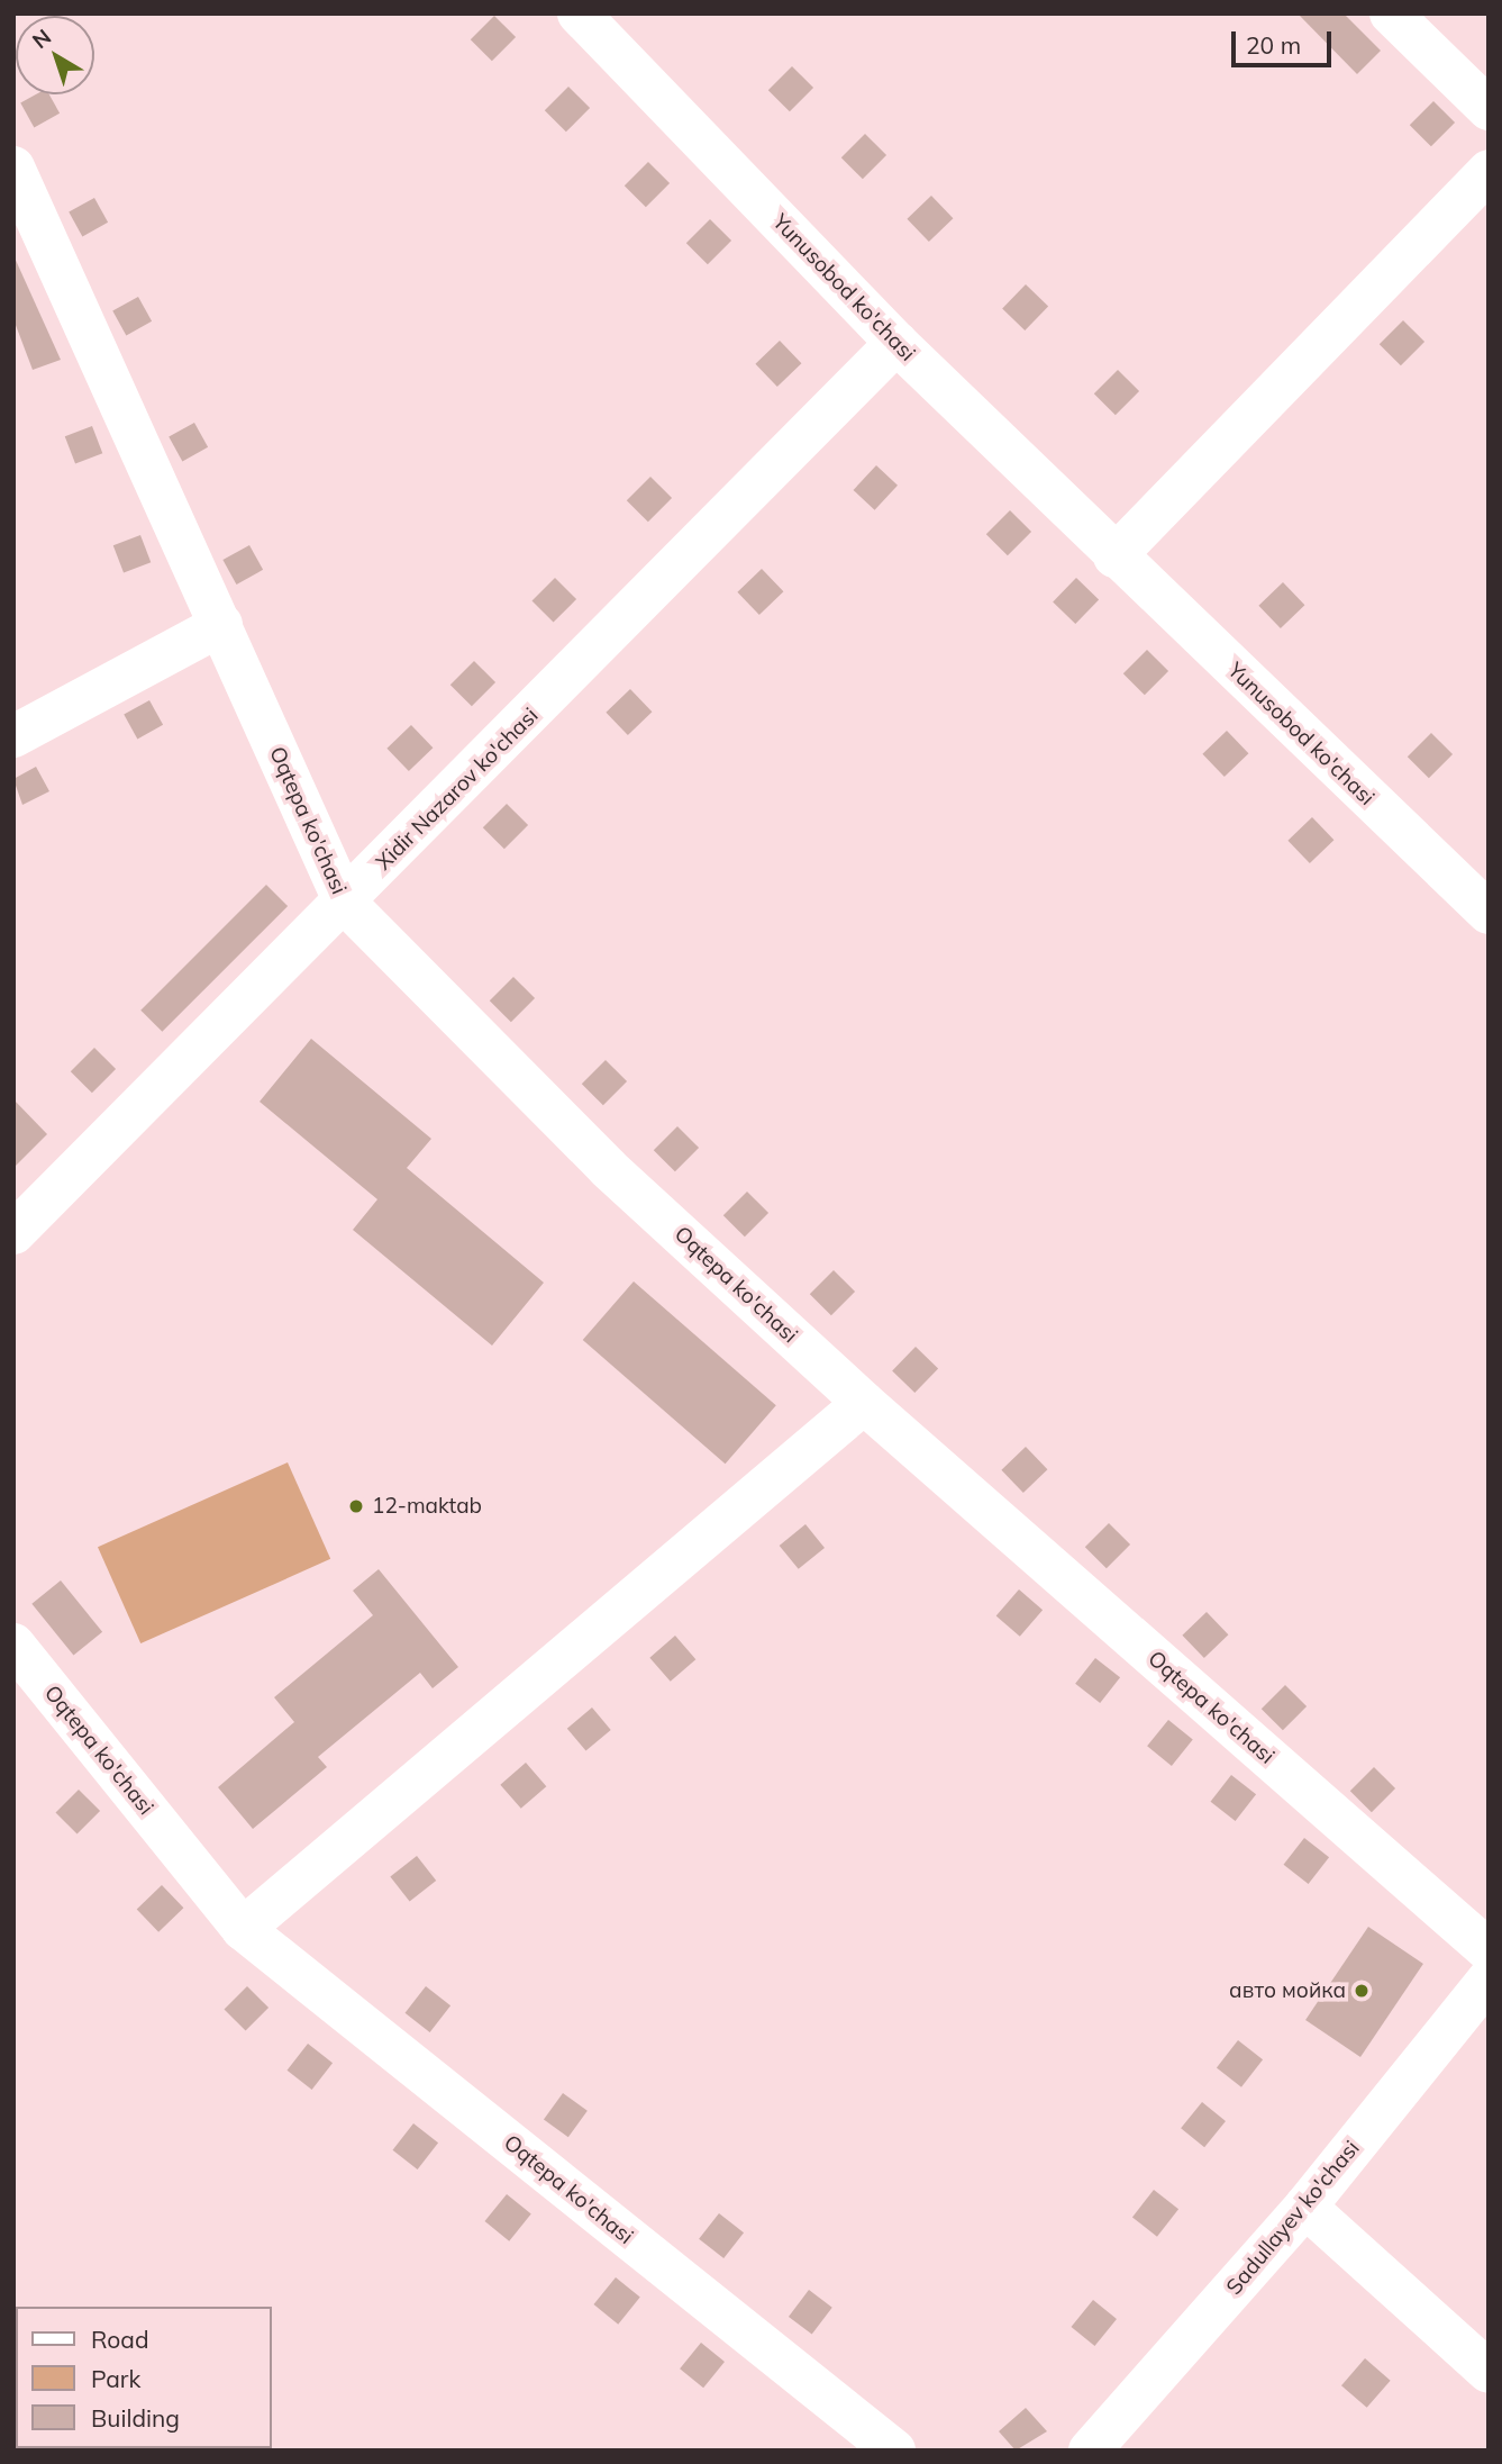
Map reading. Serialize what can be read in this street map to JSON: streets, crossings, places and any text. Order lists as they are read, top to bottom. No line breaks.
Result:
{"streets":{"street":["Yunusobod ko'chasi","Xidir Nazarov ko'chasi","Oqtepa ko'chasi","Sadullayev ko'chasi"]},"crossings":[["Yunusobod ko'chasi","Xidir Nazarov ko'chasi"],["Xidir Nazarov ko'chasi","Oqtepa ko'chasi"]],"places":["12-maktab","авто мойка"],"legend":["Road","Park","Building"],"scale_bar":"20 m","north":"top left"}
